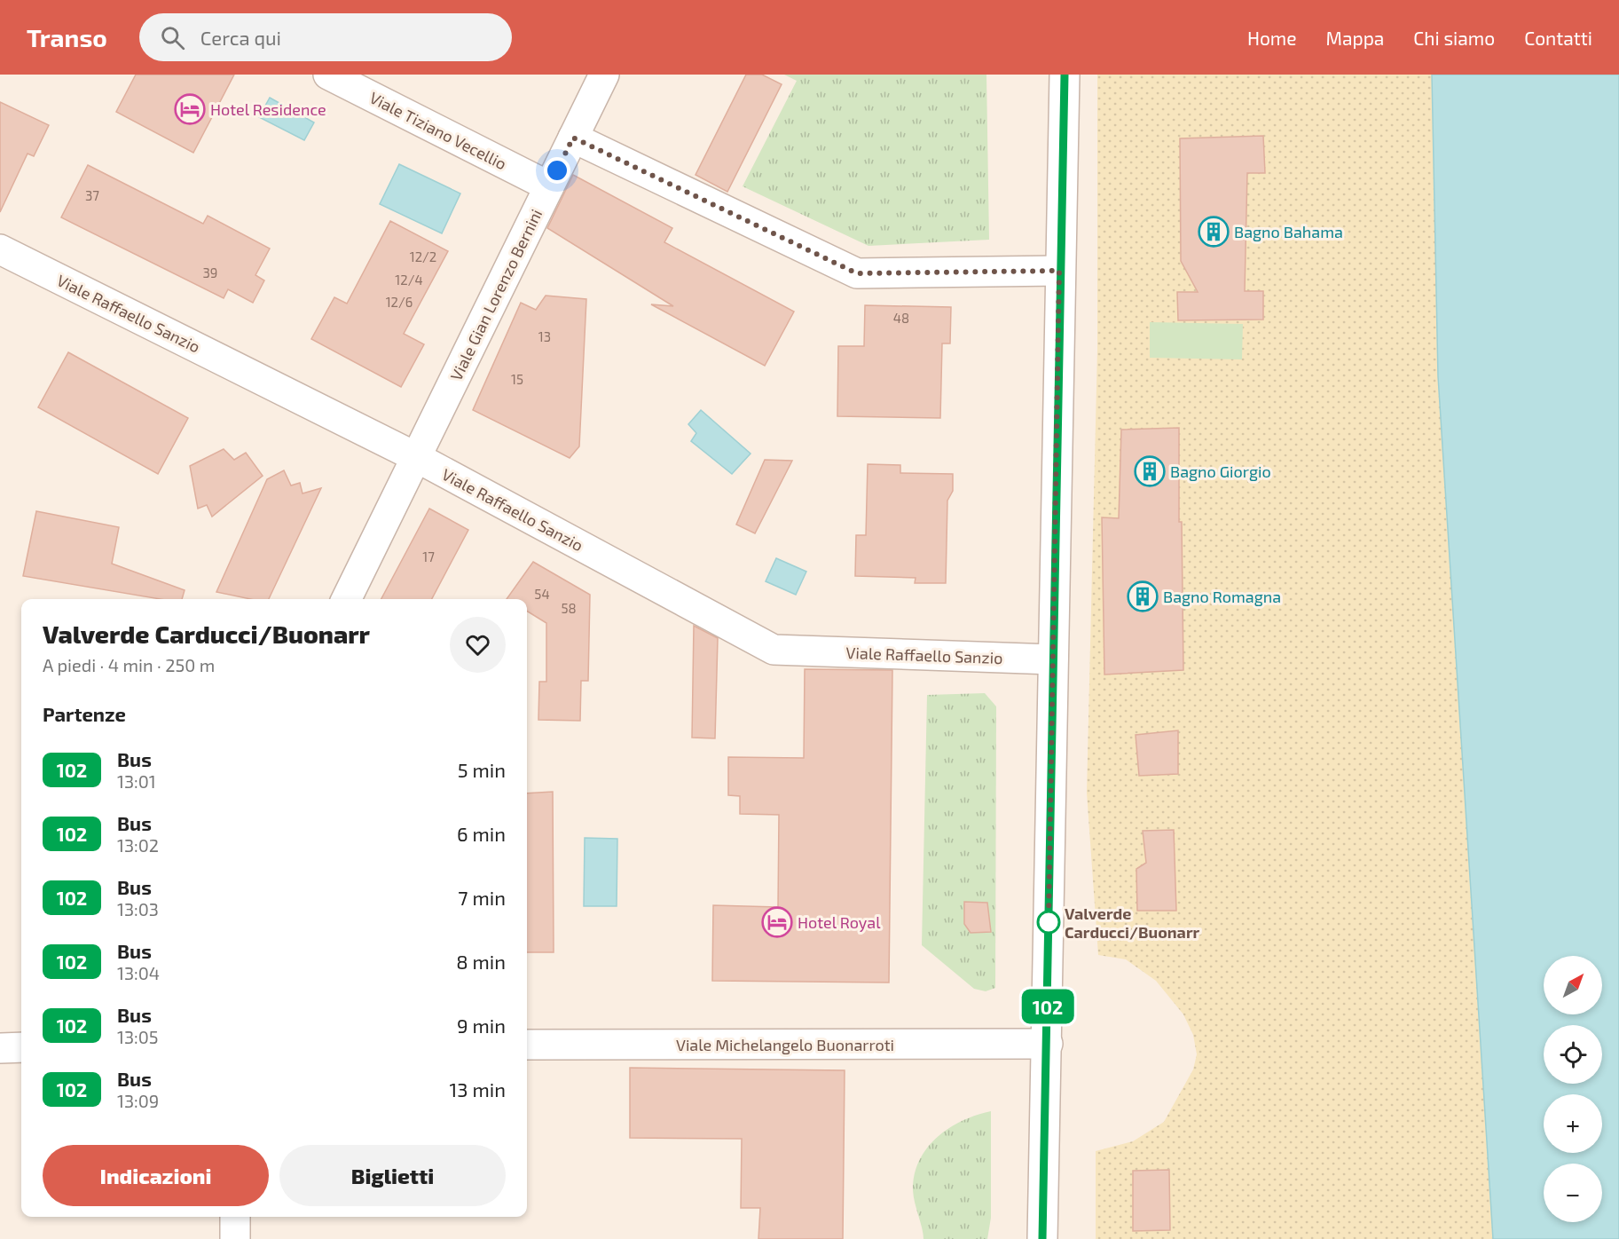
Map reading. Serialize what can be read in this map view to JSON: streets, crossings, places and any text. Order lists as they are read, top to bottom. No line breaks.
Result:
{"streets":{"street":["Viale Tiziano Vecellio","Viale Gian Lorenzo Bernini","Viale Raffaello Sanzio","Viale Michelangelo Buonarroti"]},"crossings":[["Viale Tiziano Vecellio","Viale Gian Lorenzo Bernini"],["Viale Gian Lorenzo Bernini","Viale Raffaello Sanzio"]],"places":{"hotel":["Hotel Residence","Hotel Royal"],"building":["Bagno Bahama","Bagno Giorgio","Bagno Romagna"],"other":["Valverde Carducci/Buonarr"]},"lines":["bus line 102"],"house_numbers":["37","12/2","39","12/4","12/6","48","13","15","17","54","58"],"north":"top right","page":{"header":"Transo","search":"Cerca qui","nav":["Home","Mappa","Chi siamo","Contatti"],"on_map":"102","heading":[["Valverde Carducci/Buonarr","A piedi · 4 min · 250 m"],"Partenze"],"list":[{"mark":"102","name":"Bus","note":"13:01","value":"5 min"},{"mark":"102","name":"Bus","note":"13:02","value":"6 min"},{"mark":"102","name":"Bus","note":"13:03","value":"7 min"},{"mark":"102","name":"Bus","note":"13:04","value":"8 min"},{"mark":"102","name":"Bus","note":"13:05","value":"9 min"},{"mark":"102","name":"Bus","note":"13:09","value":"13 min"}],"map_buttons":["+","−"],"buttons":["Indicazioni","Biglietti"]}}
